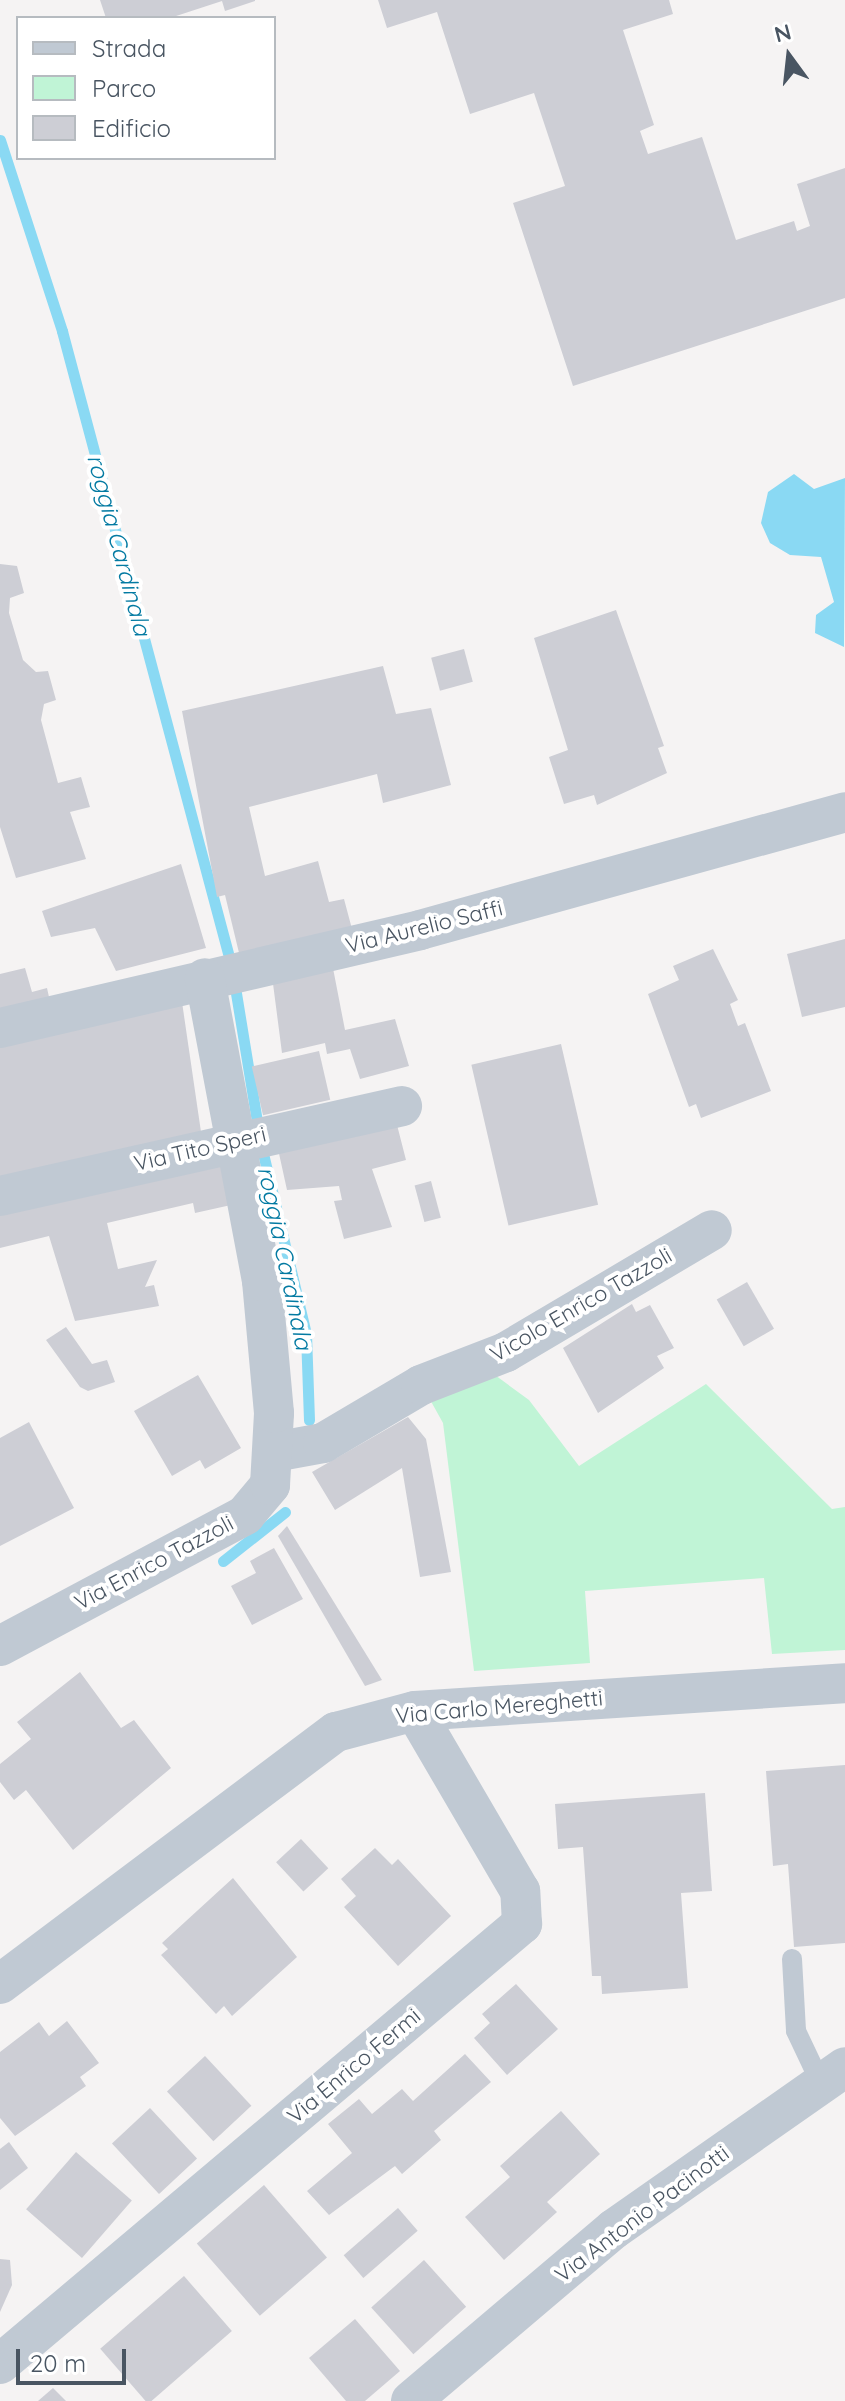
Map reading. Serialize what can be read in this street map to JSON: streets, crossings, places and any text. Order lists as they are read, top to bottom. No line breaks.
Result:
{"streets":{"street":["Via Aurelio Saffi","Via Tito Speri","Vicolo Enrico Tazzoli","Via Enrico Tazzoli","Via Carlo Mereghetti","Via Enrico Fermi","Via Antonio Pacinotti"]},"crossings":[["Via Aurelio Saffi","Via Enrico Tazzoli"],["Via Tito Speri","Via Enrico Tazzoli"],["Vicolo Enrico Tazzoli","Via Enrico Tazzoli"],["Via Carlo Mereghetti","Via Enrico Fermi"]],"water":["roggia Cardinala"],"legend":["Strada","Parco","Edificio"],"scale_bar":"20 m","north":"top"}
